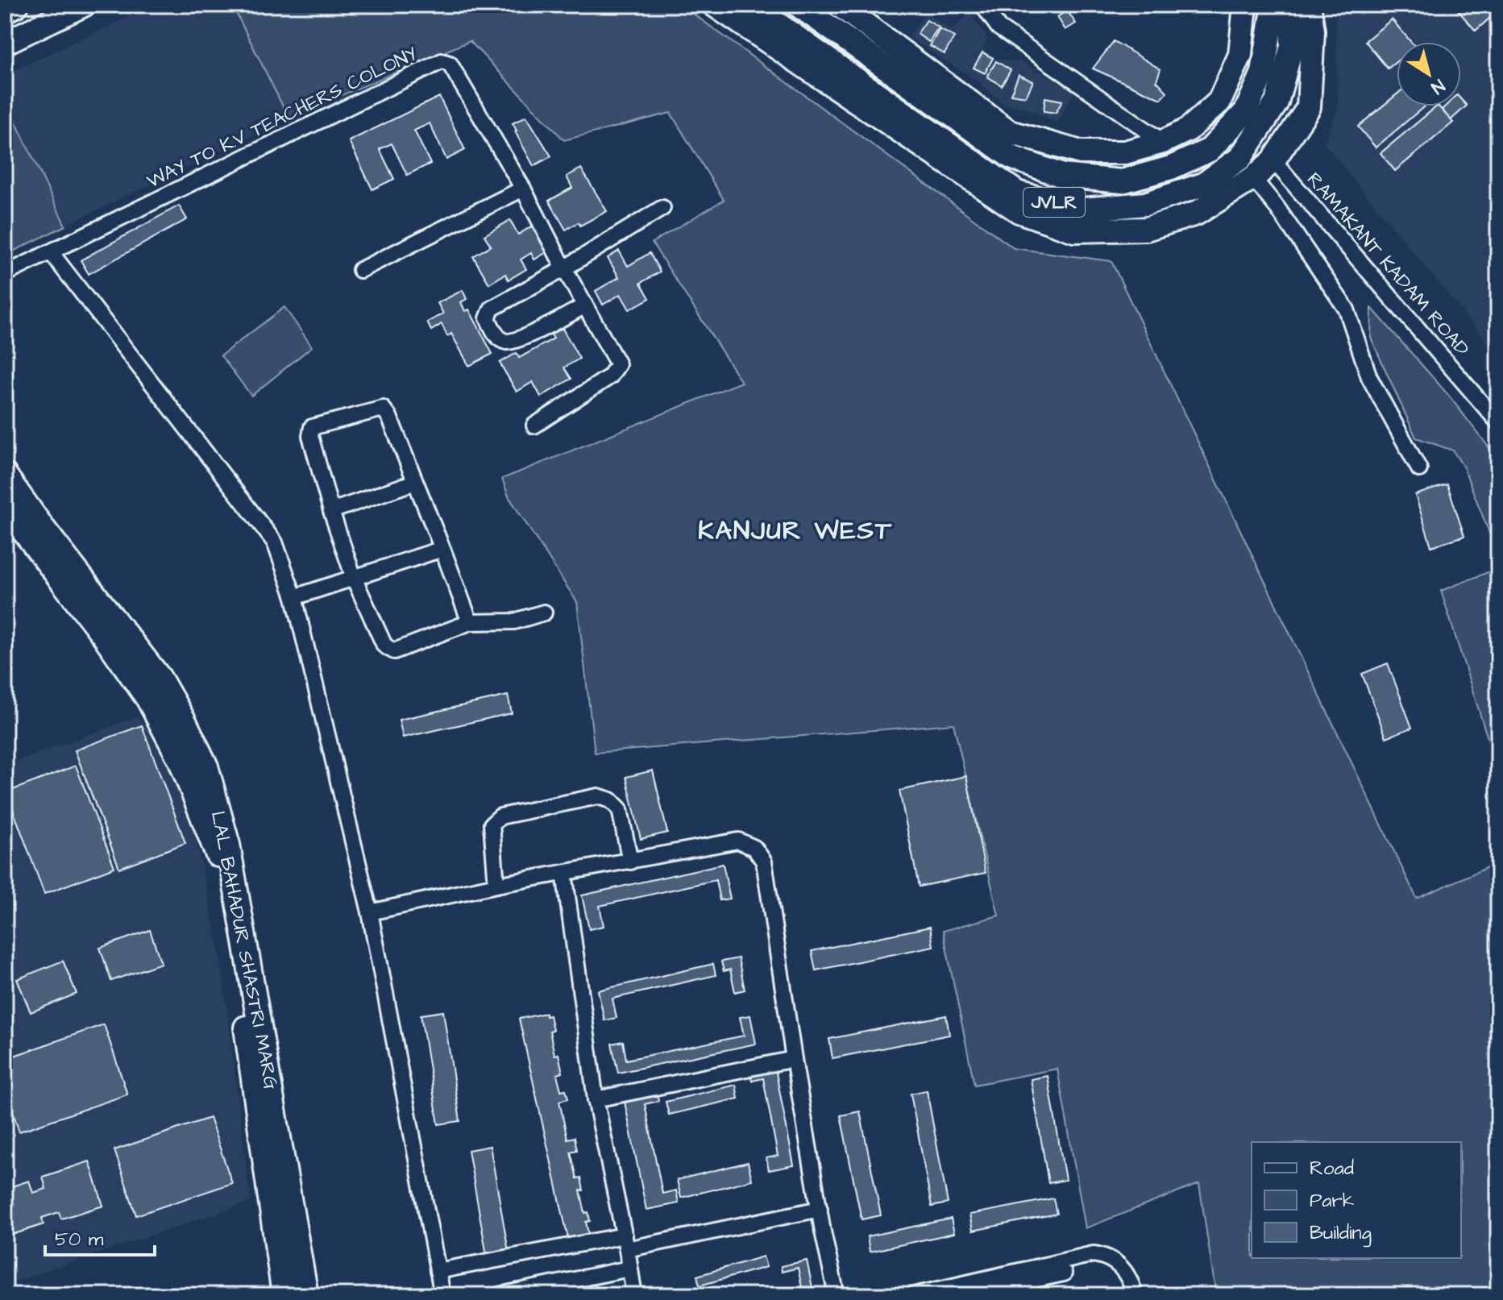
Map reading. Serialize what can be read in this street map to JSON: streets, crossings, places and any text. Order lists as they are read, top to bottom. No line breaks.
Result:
{"streets":{"main road":["JVLR","LAL BAHADUR SHASTRI MARG"],"street":["WAY TO K.V TEACHERS COLONY","RAMAKANT KADAM ROAD"]},"districts":["KANJUR WEST"],"legend":["Road","Park","Building"],"scale_bar":"50 m","north":"bottom right"}
